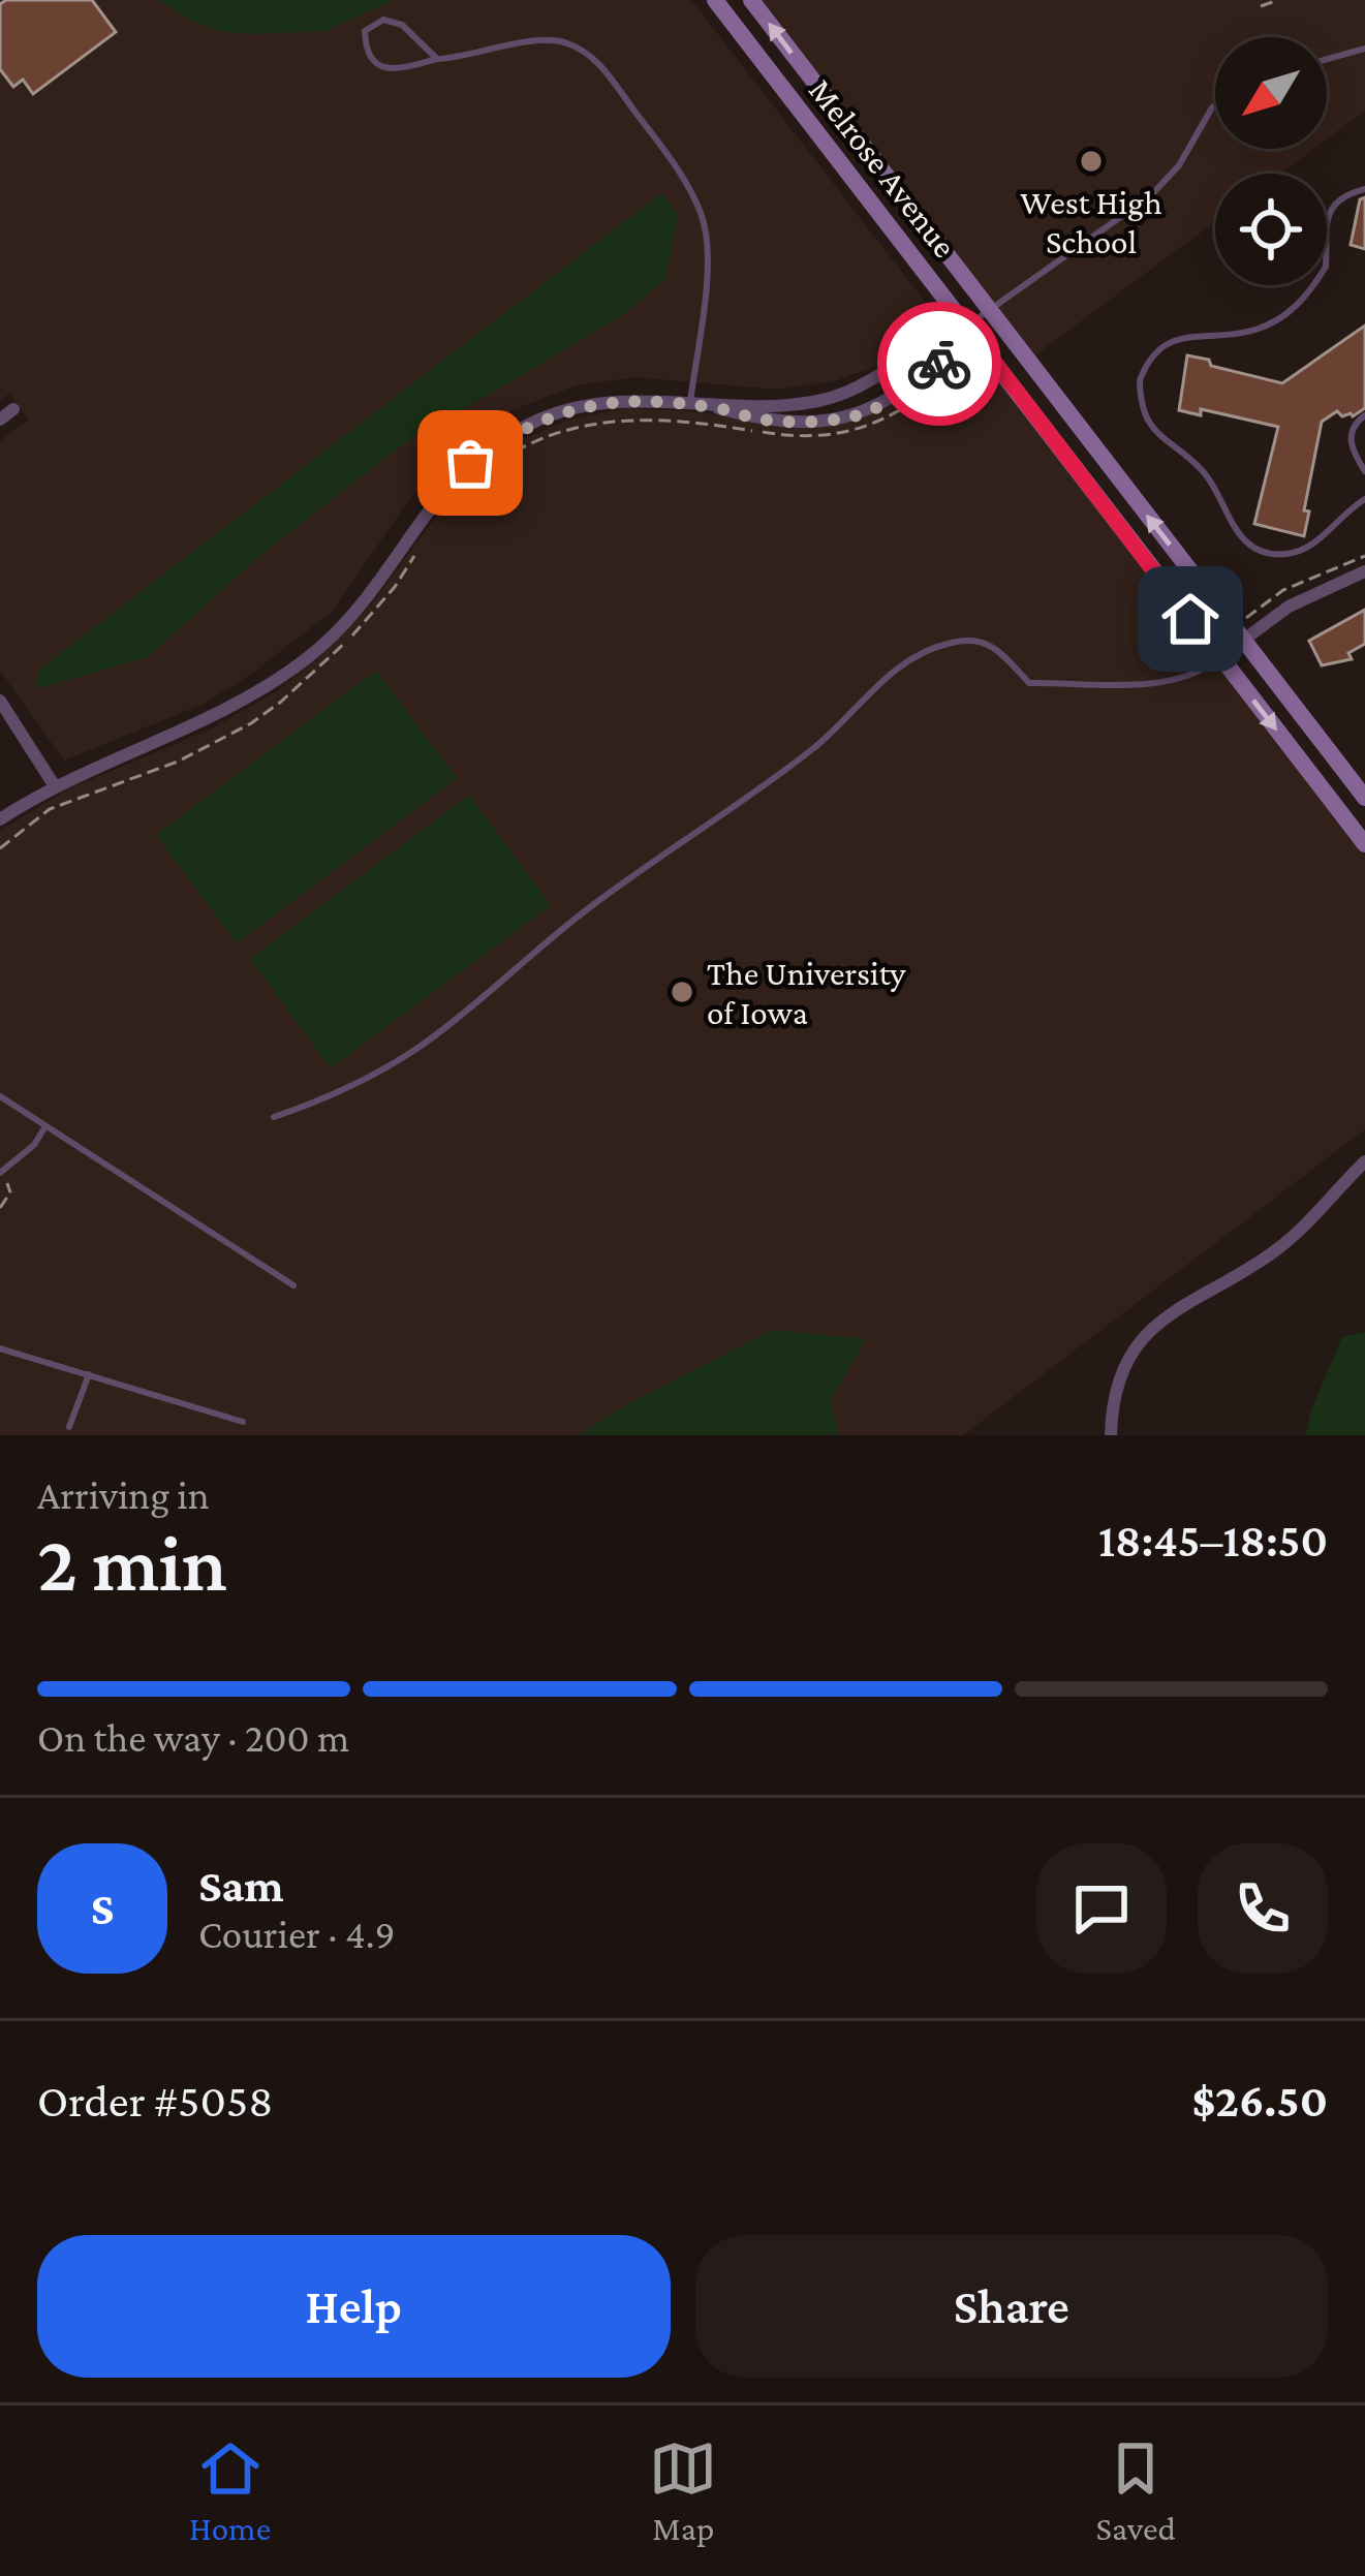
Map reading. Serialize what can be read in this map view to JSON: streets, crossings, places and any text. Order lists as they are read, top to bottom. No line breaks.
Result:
{"streets":{"main road":["Melrose Avenue"]},"places":["West High School","The University of Iowa"],"north":"bottom left","page":{"heading":["2 min","Arriving in","18:45–18:50"],"panel":["Sam","Courier · 4.9","Order #5058","$26.50"],"bar":"On the way · 200 m","round":"S","buttons":["Help","Share"],"tabs":["Home","Map","Saved"]}}
